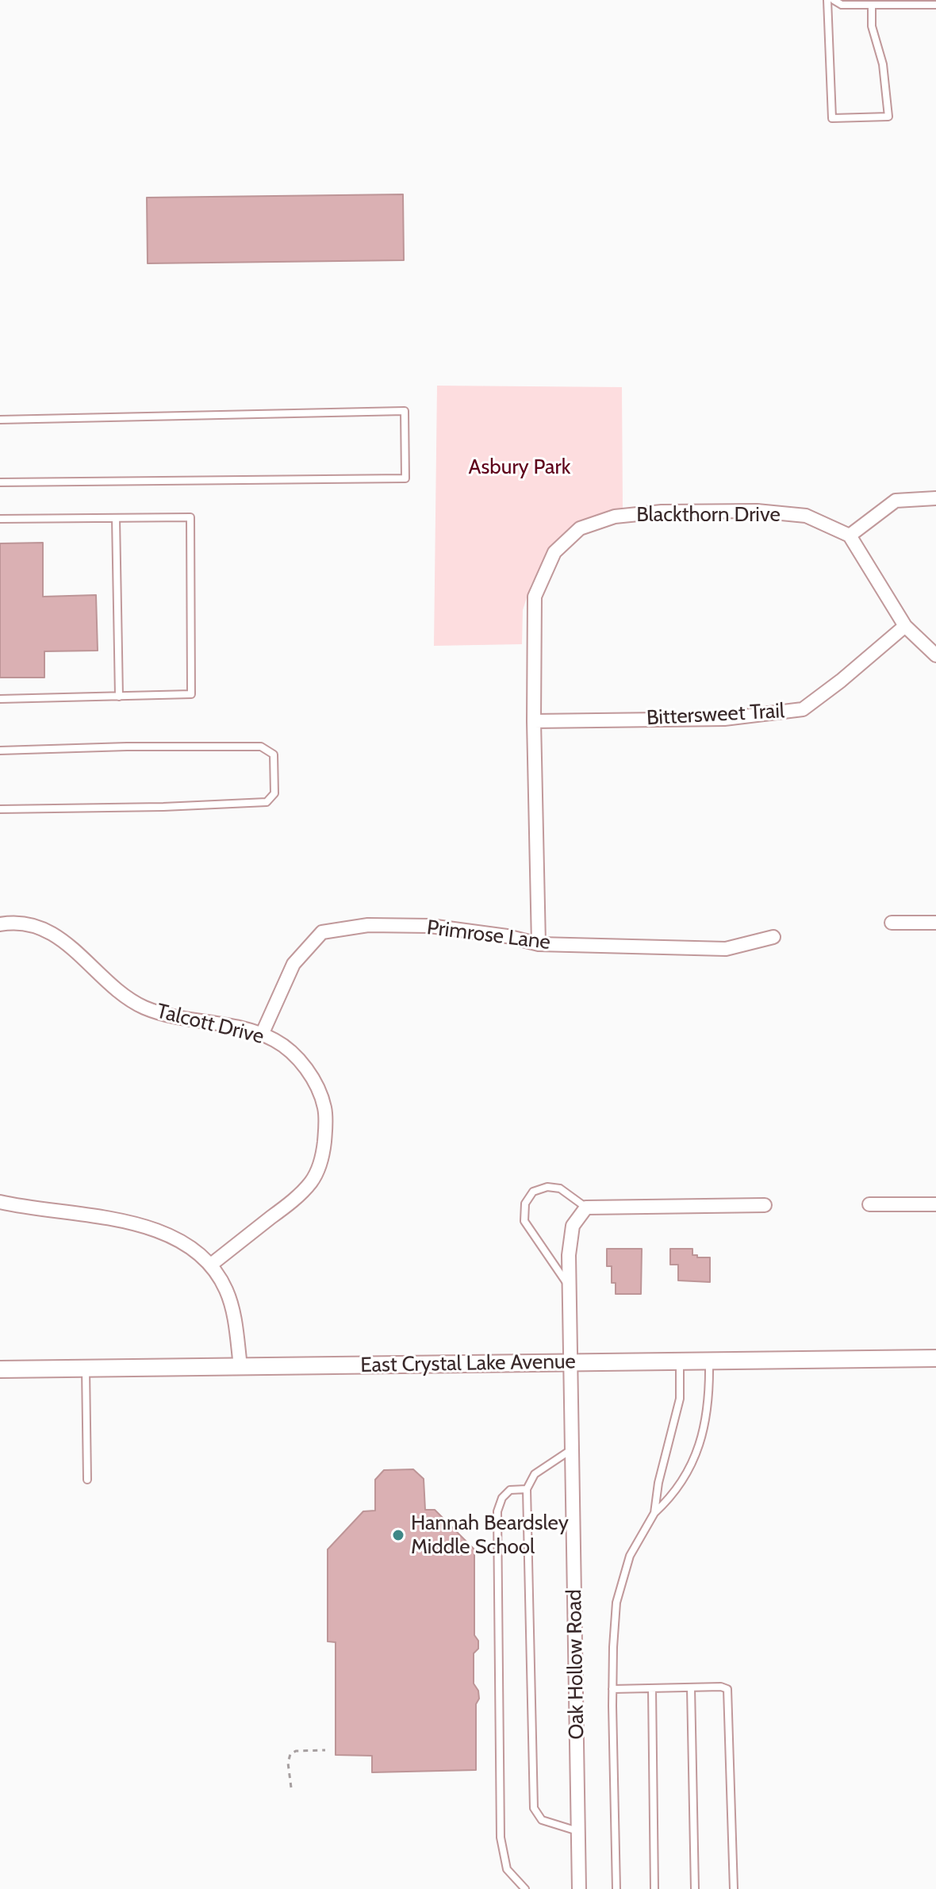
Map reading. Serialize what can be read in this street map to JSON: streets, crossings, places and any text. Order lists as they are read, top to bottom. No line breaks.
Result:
{"streets":{"street":["Blackthorn Drive","Bittersweet Trail","Primrose Lane","Talcott Drive","East Crystal Lake Avenue","Oak Hollow Road"]},"crossings":[["Blackthorn Drive","Bittersweet Trail"],["Blackthorn Drive","Primrose Lane"],["Primrose Lane","Talcott Drive"],["East Crystal Lake Avenue","Oak Hollow Road"]],"parks":["Asbury Park"],"places":["Hannah Beardsley Middle School"]}
